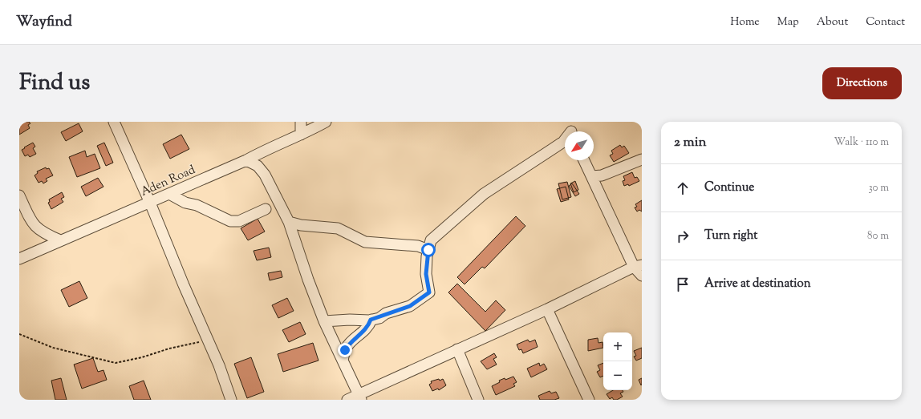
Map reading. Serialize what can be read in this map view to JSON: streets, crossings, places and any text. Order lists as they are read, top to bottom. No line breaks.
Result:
{"streets":{"street":["Aden Road"]},"north":"bottom left","page":{"header":"Wayfind","nav":["Home","Map","About","Contact"],"title":"Find us","buttons":"Directions","heading":["2 min","Walk · 110 m"],"list":[["Continue","30 m"],["Turn right","80 m"],"Arrive at destination"],"map_buttons":["+","−"]}}
